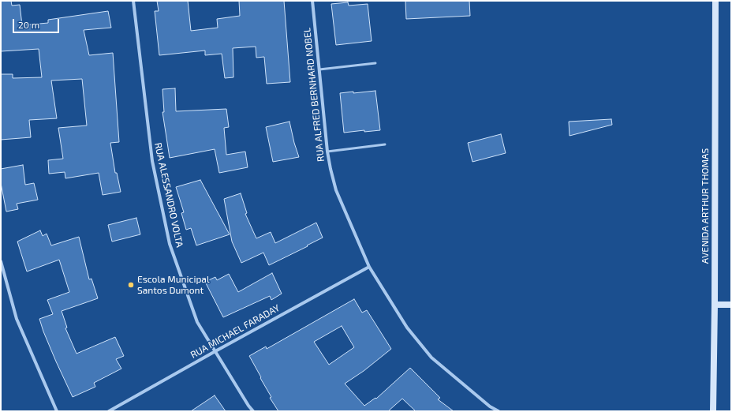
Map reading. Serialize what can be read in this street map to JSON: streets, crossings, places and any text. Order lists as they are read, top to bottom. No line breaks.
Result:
{"streets":{"main road":["AVENIDA ARTHUR THOMAS"],"street":["RUA ALFRED BERNHARD NOBEL","RUA ALESSANDRO VOLTA","RUA MICHAEL FARADAY"]},"crossings":[["RUA ALFRED BERNHARD NOBEL","RUA MICHAEL FARADAY"],["RUA ALESSANDRO VOLTA","RUA MICHAEL FARADAY"]],"places":["Escola Municipal Santos Dumont"],"scale_bar":"20 m"}
